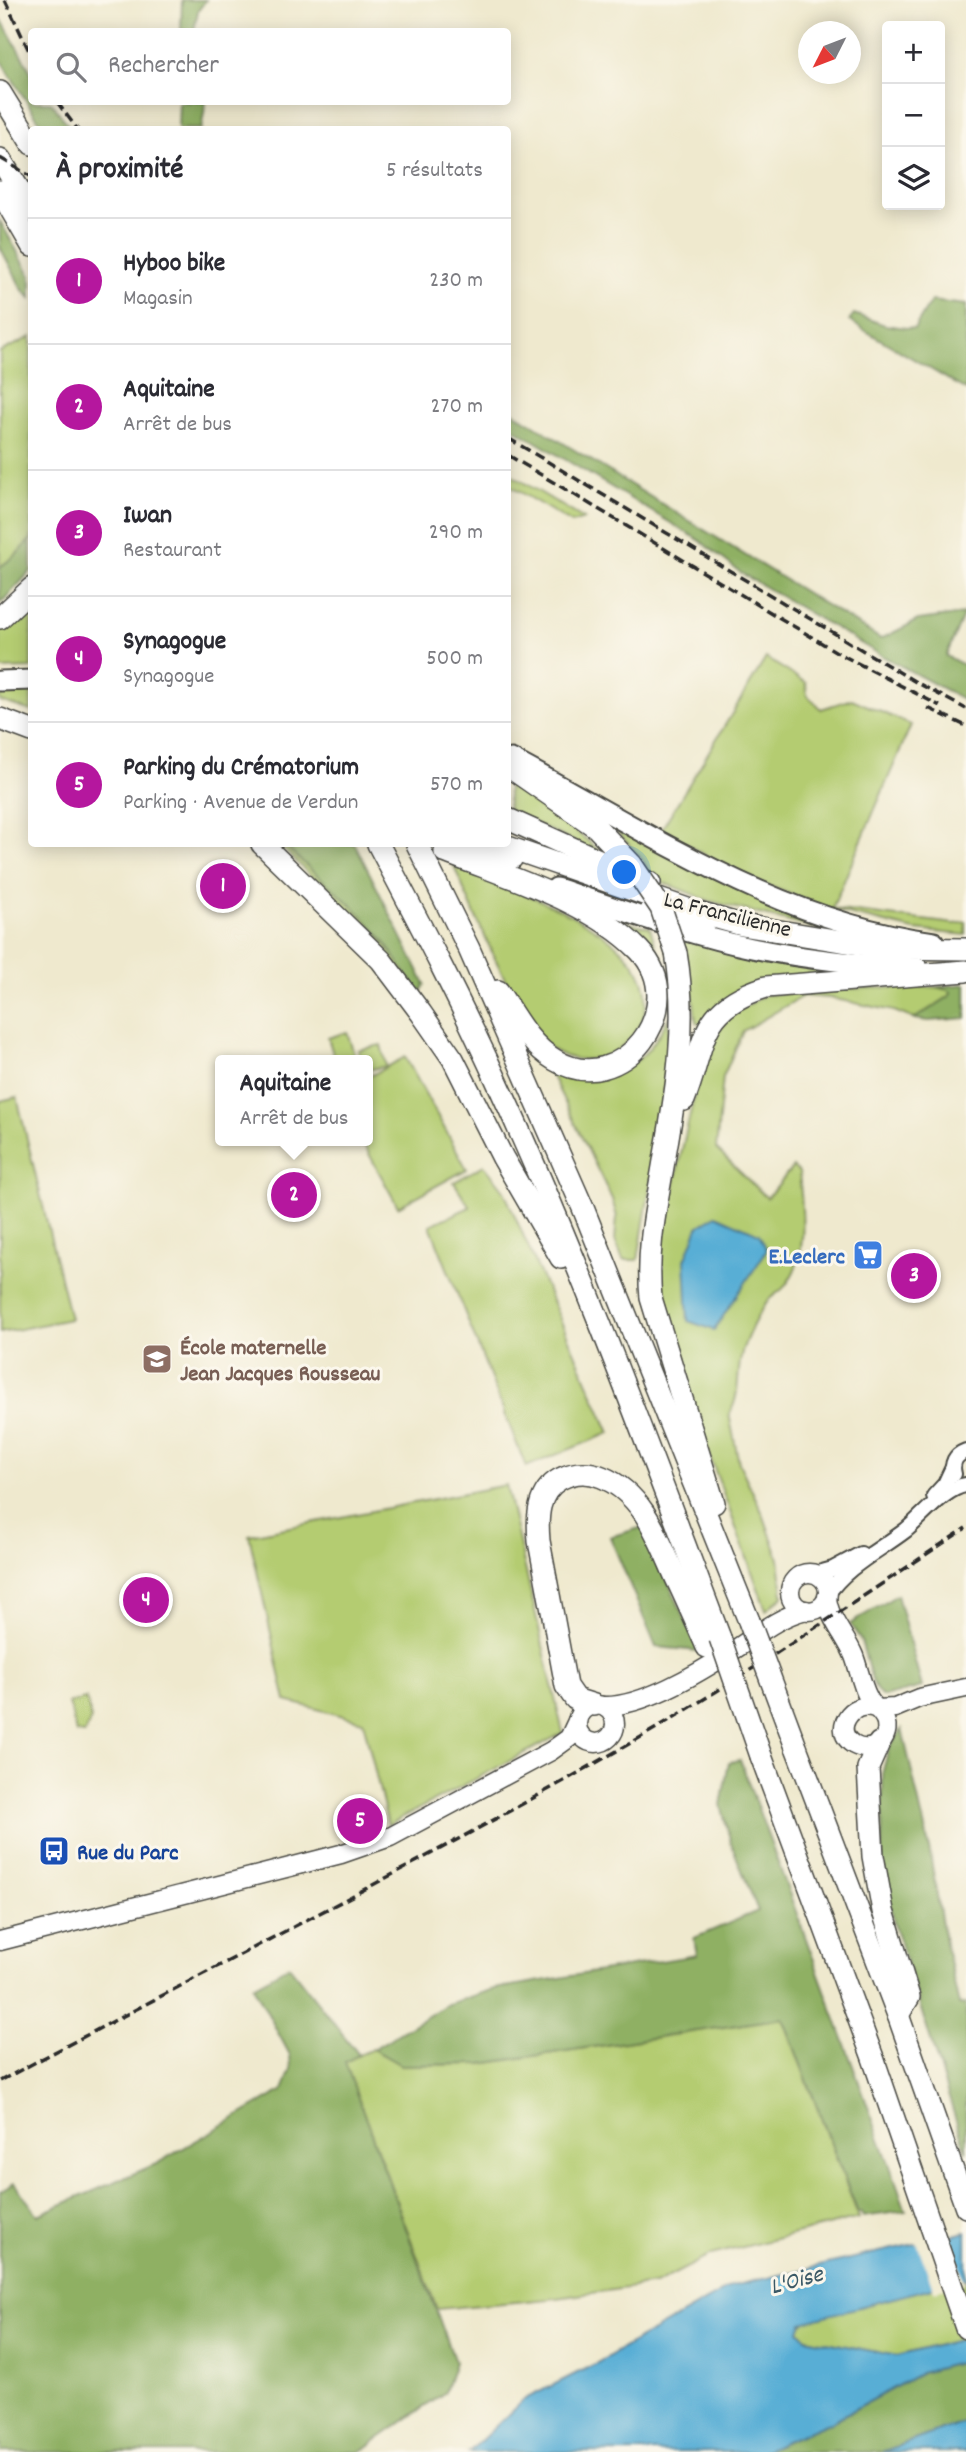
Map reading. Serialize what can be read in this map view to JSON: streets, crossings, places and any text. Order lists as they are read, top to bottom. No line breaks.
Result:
{"streets":{"highway":["La Francilienne"]},"water":["L'Oise"],"places":{"supermarket":["E.Leclerc"],"school or university":["École maternelle Jean Jacques Rousseau"],"bus stop":["Rue du Parc"]},"north":"bottom left","page":{"map_buttons":["+","−"],"search":"Rechercher","heading":["À proximité","5 résultats"],"list":[{"mark":"1","name":"Hyboo bike","note":"Magasin","value":"230 m"},{"mark":"2","name":"Aquitaine","note":"Arrêt de bus","value":"270 m"},{"mark":"3","name":"Iwan","note":"Restaurant","value":"290 m"},{"mark":"4","name":"Synagogue","note":"Synagogue","value":"500 m"},{"mark":"5","name":"Parking du Crématorium","note":"Parking · Avenue de Verdun","value":"570 m"}],"pins":["1","2","3","4","5"],"popup":["Aquitaine","Arrêt de bus"]}}
